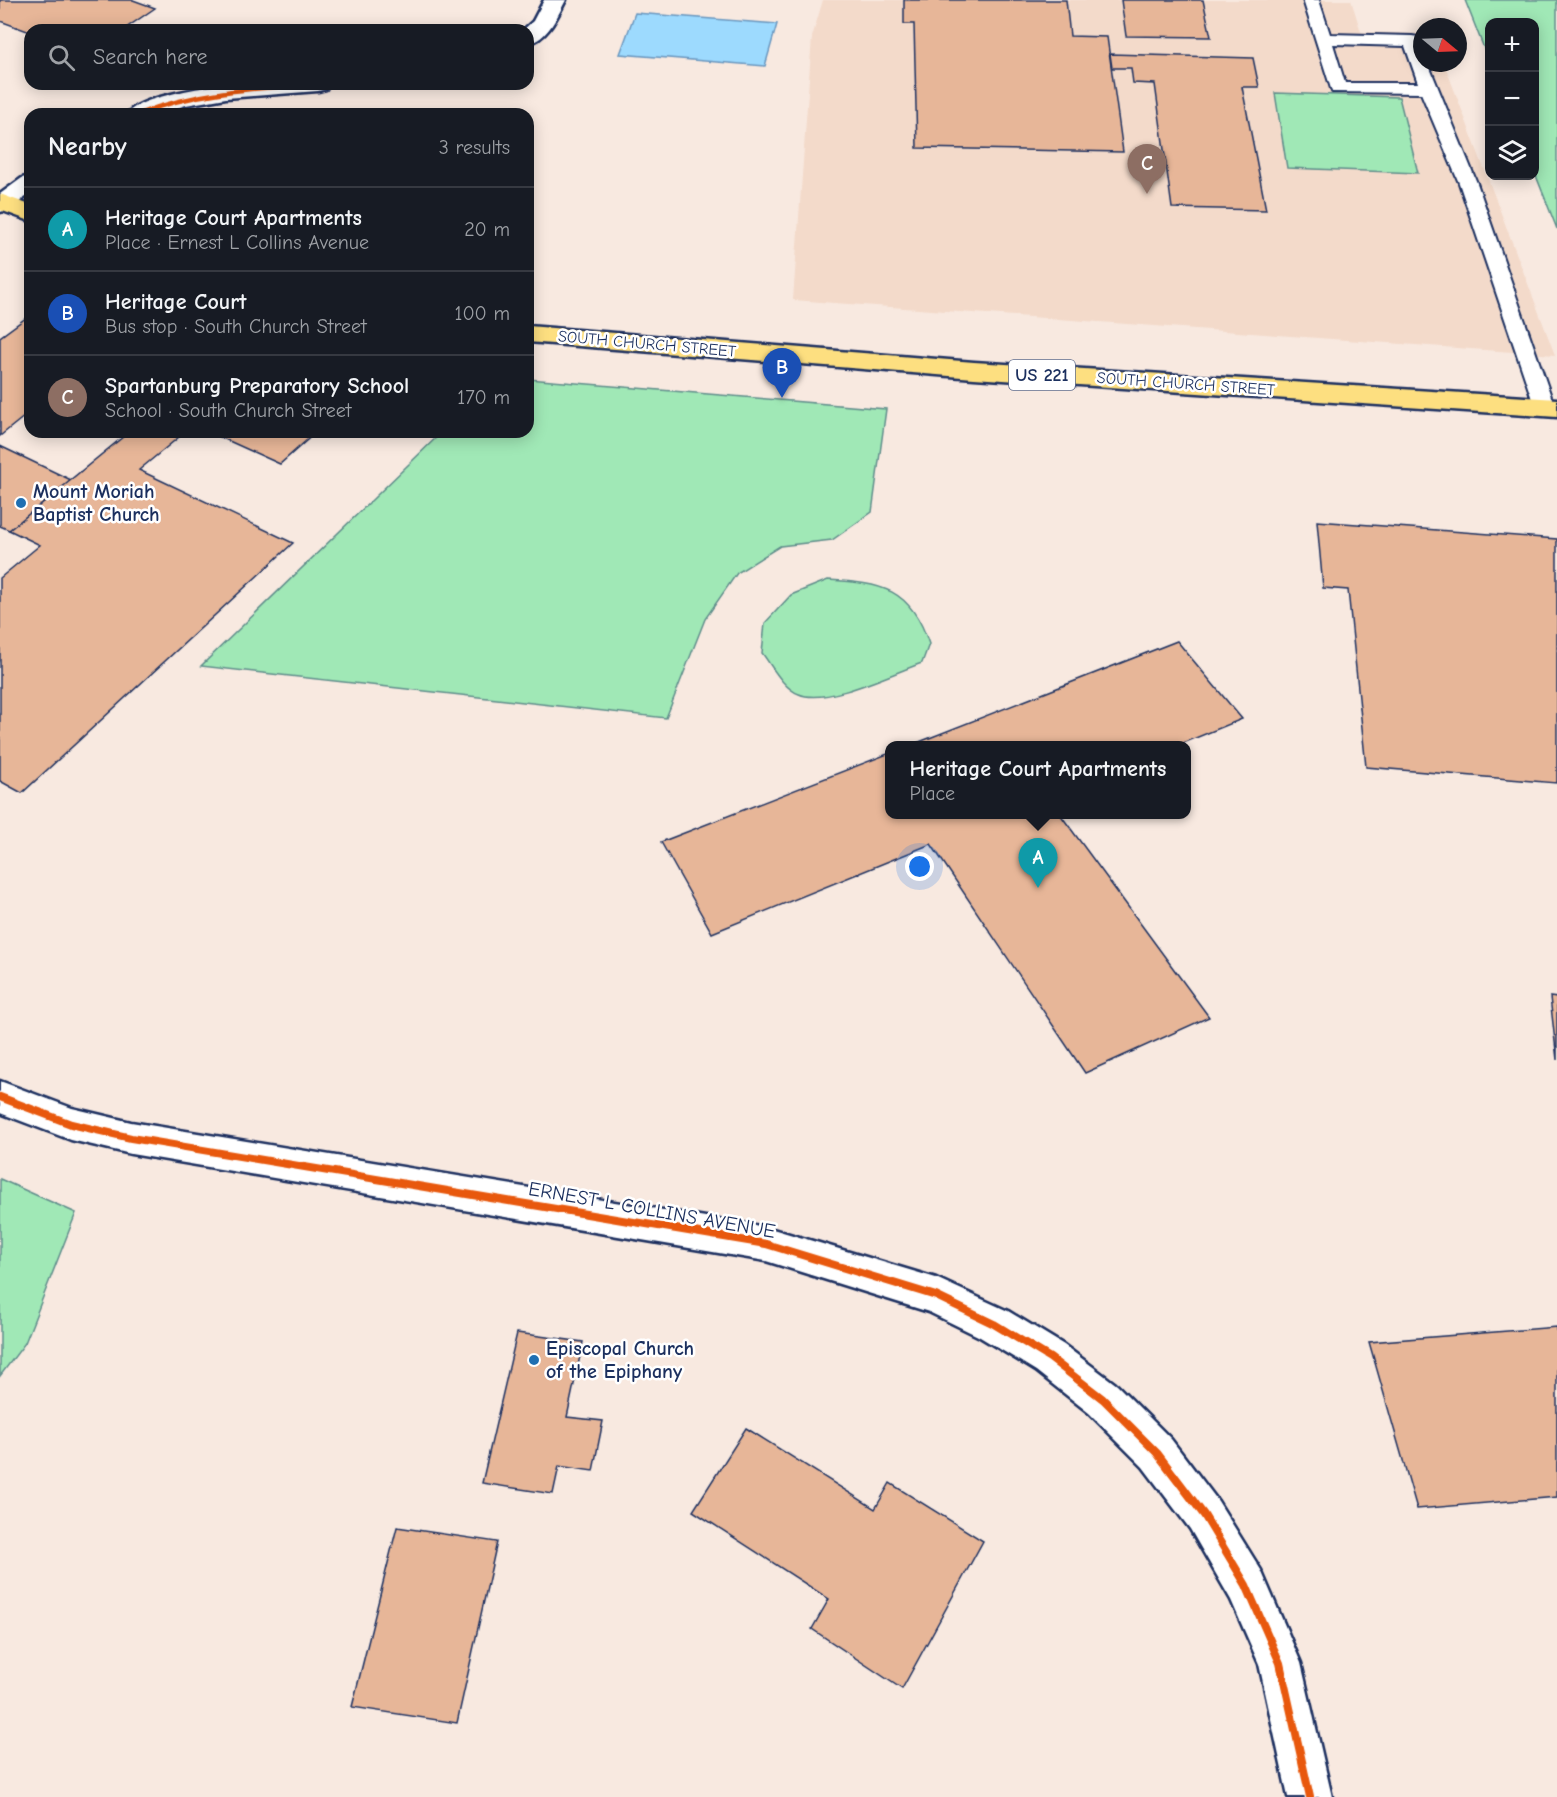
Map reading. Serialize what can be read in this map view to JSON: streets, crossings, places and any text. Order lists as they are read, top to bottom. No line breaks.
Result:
{"streets":{"main road":["SOUTH CHURCH STREET","US 221"],"street":["ERNEST L COLLINS AVENUE"]},"places":["Mount Moriah Baptist Church","Episcopal Church of the Epiphany"],"north":"right","page":{"map_buttons":["+","−"],"search":"Search here","heading":["Nearby","3 results"],"pins":["C","B","A"],"list":[{"mark":"A","name":"Heritage Court Apartments","note":"Place · Ernest L Collins Avenue","value":"20 m"},{"mark":"B","name":"Heritage Court","note":"Bus stop · South Church Street","value":"100 m"},{"mark":"C","name":"Spartanburg Preparatory School","note":"School · South Church Street","value":"170 m"}],"popup":["Heritage Court Apartments","Place"]}}
